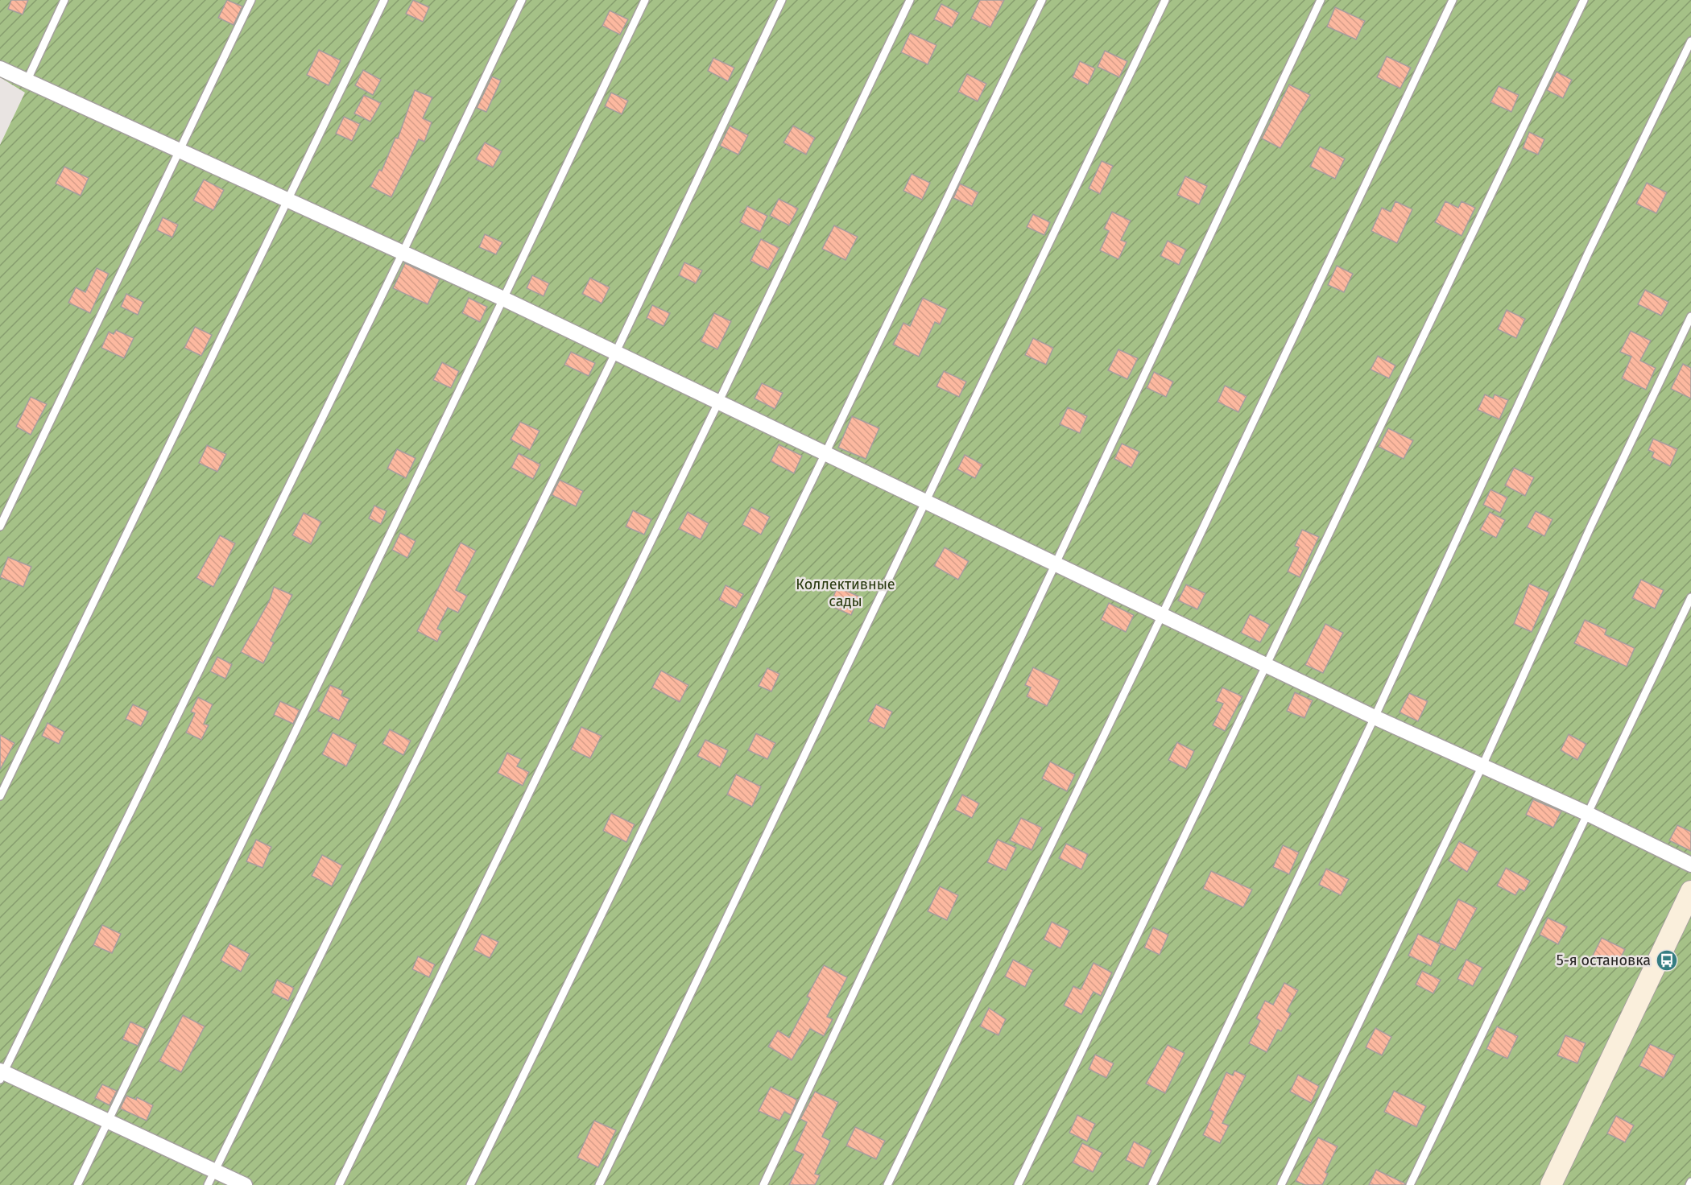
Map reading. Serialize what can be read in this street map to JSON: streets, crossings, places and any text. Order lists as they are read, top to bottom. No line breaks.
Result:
{"parks":["Коллективные сады"],"places":{"bus stop":["5-я остановка"]}}
